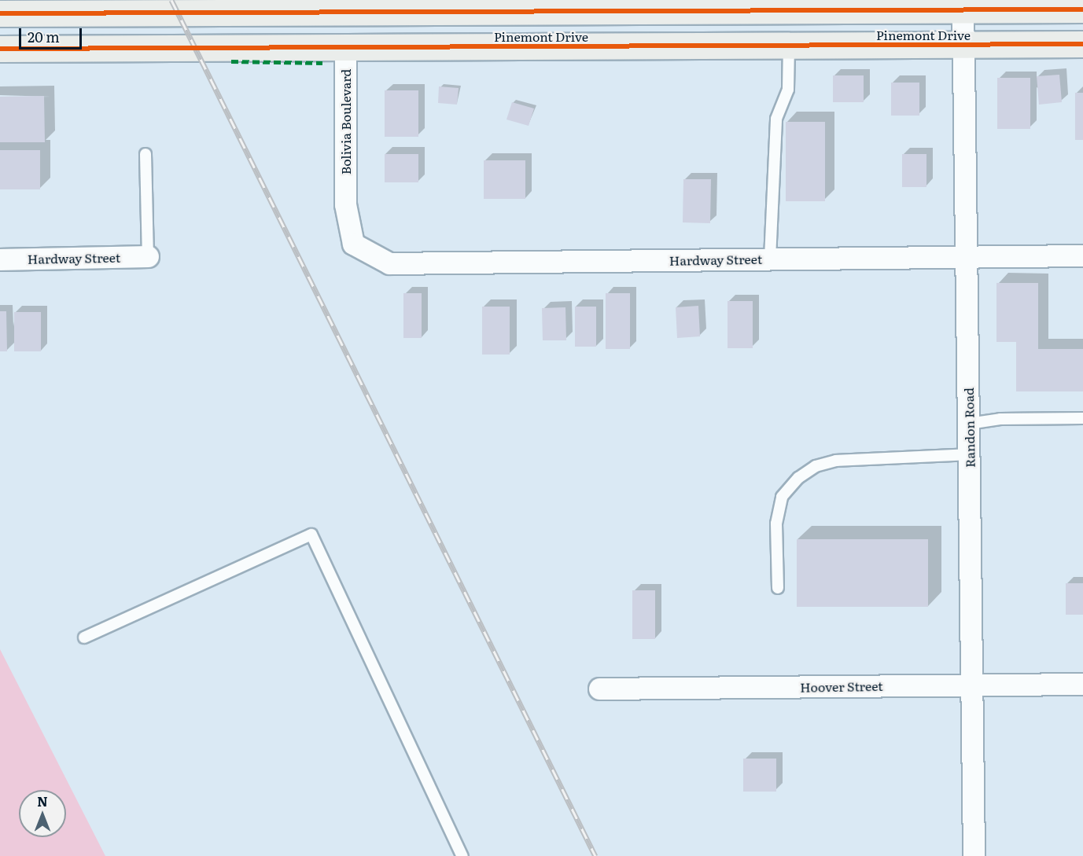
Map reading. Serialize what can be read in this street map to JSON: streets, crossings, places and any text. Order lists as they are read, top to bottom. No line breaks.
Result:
{"streets":{"main road":["Pinemont Drive","Bolivia Boulevard"],"street":["Hardway Street","Randon Road","Hoover Street"]},"crossings":[["Pinemont Drive","Bolivia Boulevard"],["Pinemont Drive","Randon Road"],["Bolivia Boulevard","Hardway Street"],["Hardway Street","Randon Road"],["Randon Road","Hoover Street"]],"scale_bar":"20 m","north":"top"}
